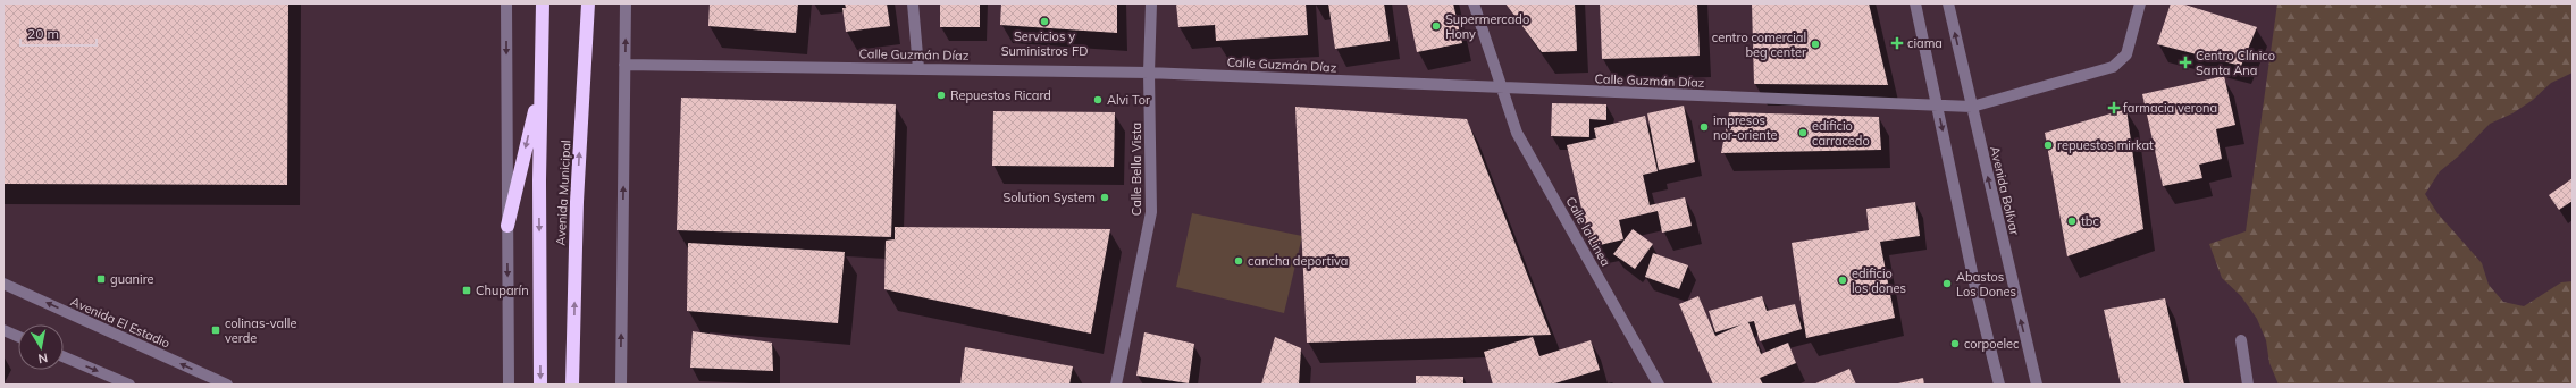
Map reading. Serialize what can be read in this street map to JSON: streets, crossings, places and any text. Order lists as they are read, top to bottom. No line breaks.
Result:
{"streets":{"highway":["Avenida Municipal"],"street":["Calle Guzmán Díaz","Calle Bella Vista","Avenida Bolívar","Calle la Linea","Avenida El Estadio"]},"crossings":[["Calle Guzmán Díaz","Calle Bella Vista"],["Calle Guzmán Díaz","Avenida Bolívar"],["Calle Guzmán Díaz","Calle la Linea"]],"places":{"other":["Servicios y Suministros FD","Supermercado Hony","centro comercial beg center","Repuestos Ricard","Alvi Tor","impresos nor-oriente","edificio carracedo","repuestos mirkat","Solution System","tbc","cancha deportiva","edificio los dones","Abastos Los Dones","corpoelec"],"health":["ciama","Centro Clínico Santa Ana","farmacia verona"],"transit":["guanire","Chuparín","colinas-valle verde"]},"scale_bar":"20 m","north":"bottom"}
